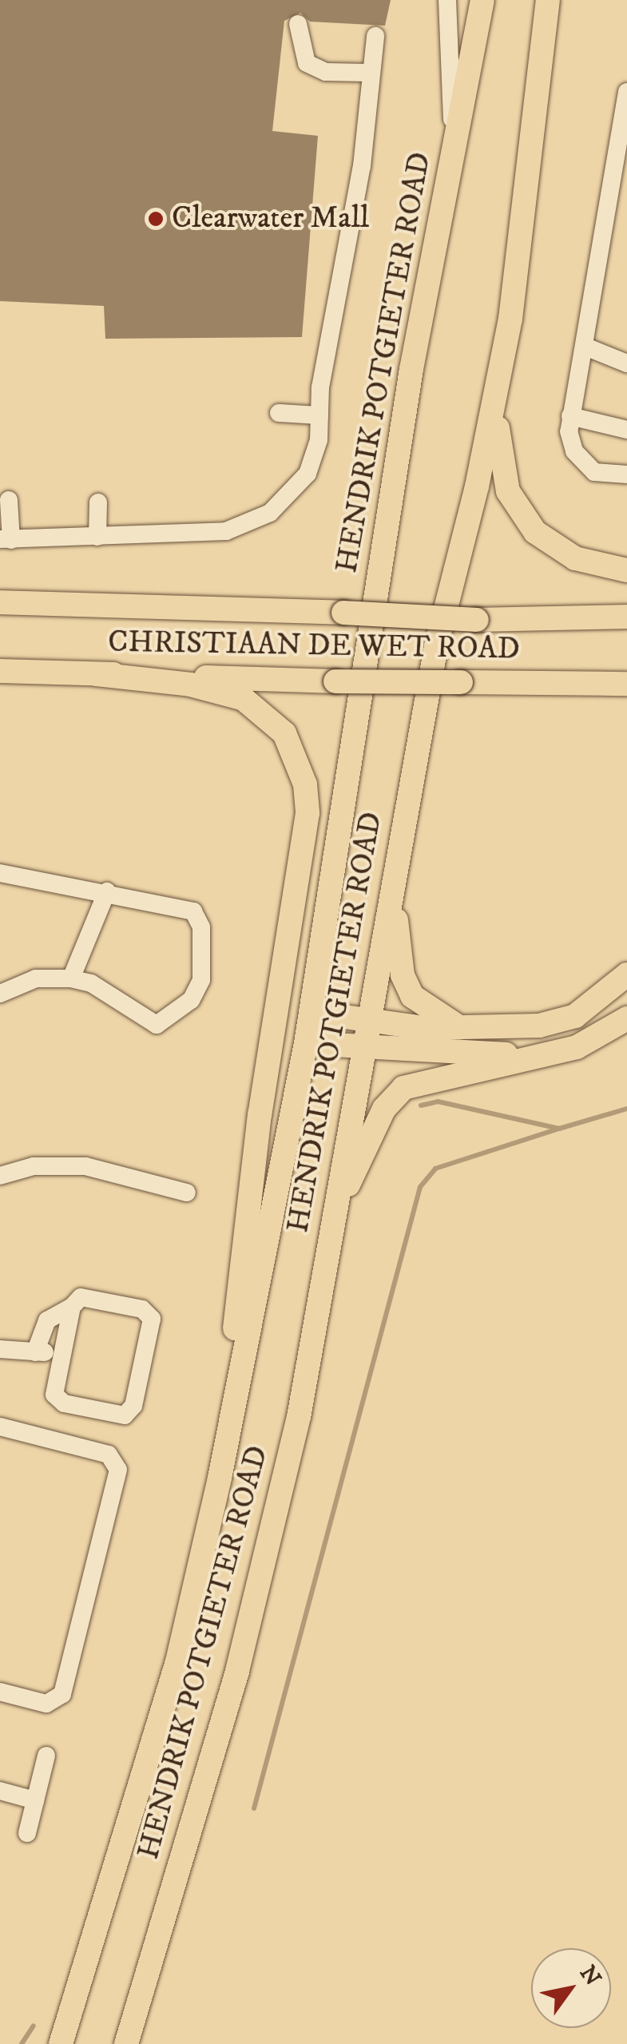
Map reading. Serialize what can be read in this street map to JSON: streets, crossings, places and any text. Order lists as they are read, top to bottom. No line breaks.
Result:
{"streets":{"main road":["HENDRIK POTGIETER ROAD","CHRISTIAAN DE WET ROAD"]},"places":["Clearwater Mall"],"north":"top right"}
